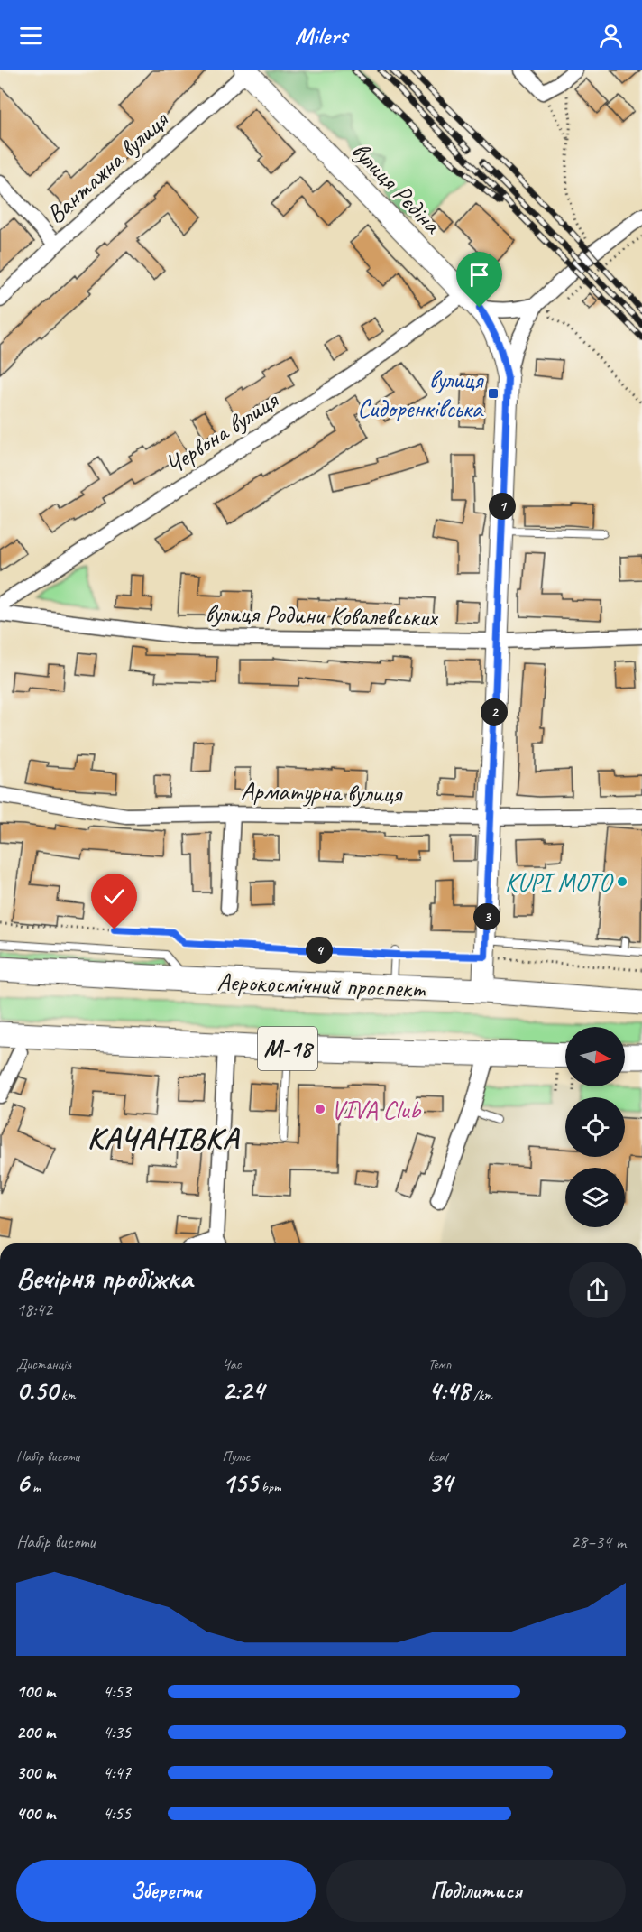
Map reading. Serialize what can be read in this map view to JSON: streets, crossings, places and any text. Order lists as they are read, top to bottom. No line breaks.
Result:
{"streets":{"main road":["вулиця Рєдіна","Аерокосмічний проспект","М-18"],"street":["Вантажна вулиця","Червона вулиця","вулиця Родини Ковалевських","Арматурна вулиця"]},"crossings":[["Вантажна вулиця","вулиця Рєдіна"],["вулиця Рєдіна","Червона вулиця"],["вулиця Рєдіна","вулиця Родини Ковалевських"],["вулиця Рєдіна","Арматурна вулиця"],["вулиця Рєдіна","Аерокосмічний проспект"]],"districts":["КАЧАНІВКА"],"places":{"transit":["вулиця Сидоренківська"],"other":["KUPI MOTO","VIVA Club"]},"north":"right","page":{"header":"Milers","pins":["1","2","3","4"],"heading":["Вечірня пробіжка","18:42"],"stats":[["Дистанція","0.50 km"],["Час","2:24"],["Темп","4:48 /km"],["Набір висоти","6 m"],["Пульс","155 bpm"],["kcal","34"]],"chart":["Набір висоти","28–34 m"],"list":[{"name":"100 m","note":"4:53"},{"name":"200 m","note":"4:35"},{"name":"300 m","note":"4:47"},{"name":"400 m","note":"4:55"}],"buttons":["Зберегти","Поділитися"]}}
